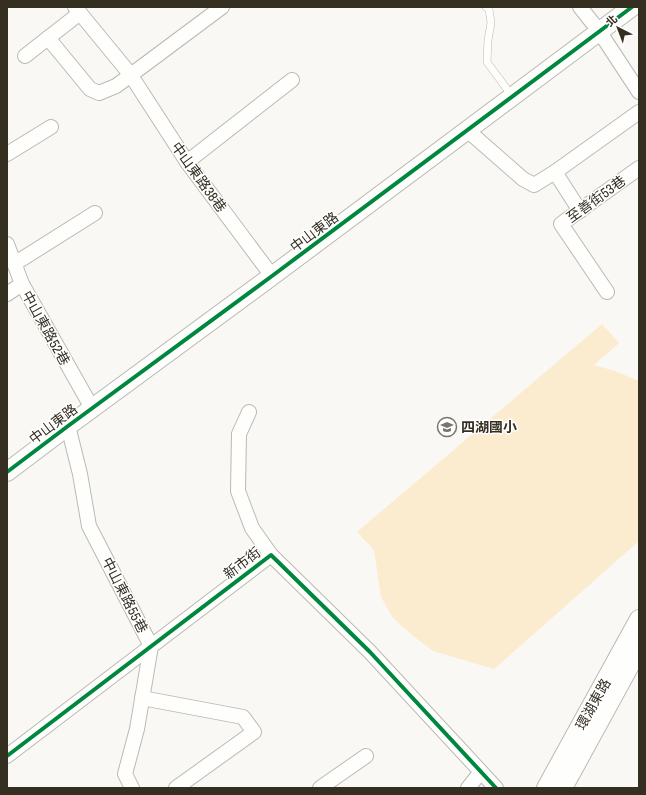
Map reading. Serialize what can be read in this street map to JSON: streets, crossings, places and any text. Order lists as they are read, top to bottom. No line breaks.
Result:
{"streets":{"street":["中山東路38巷","至善街53巷","中山東路","中山東路52巷","新市街","中山東路55巷","環湖東路"]},"crossings":[["中山東路38巷","中山東路"],["中山東路","中山東路52巷"],["中山東路","中山東路55巷"],["新市街","中山東路55巷"]],"places":{"school or university":["四湖國小"]},"north":"top left"}
